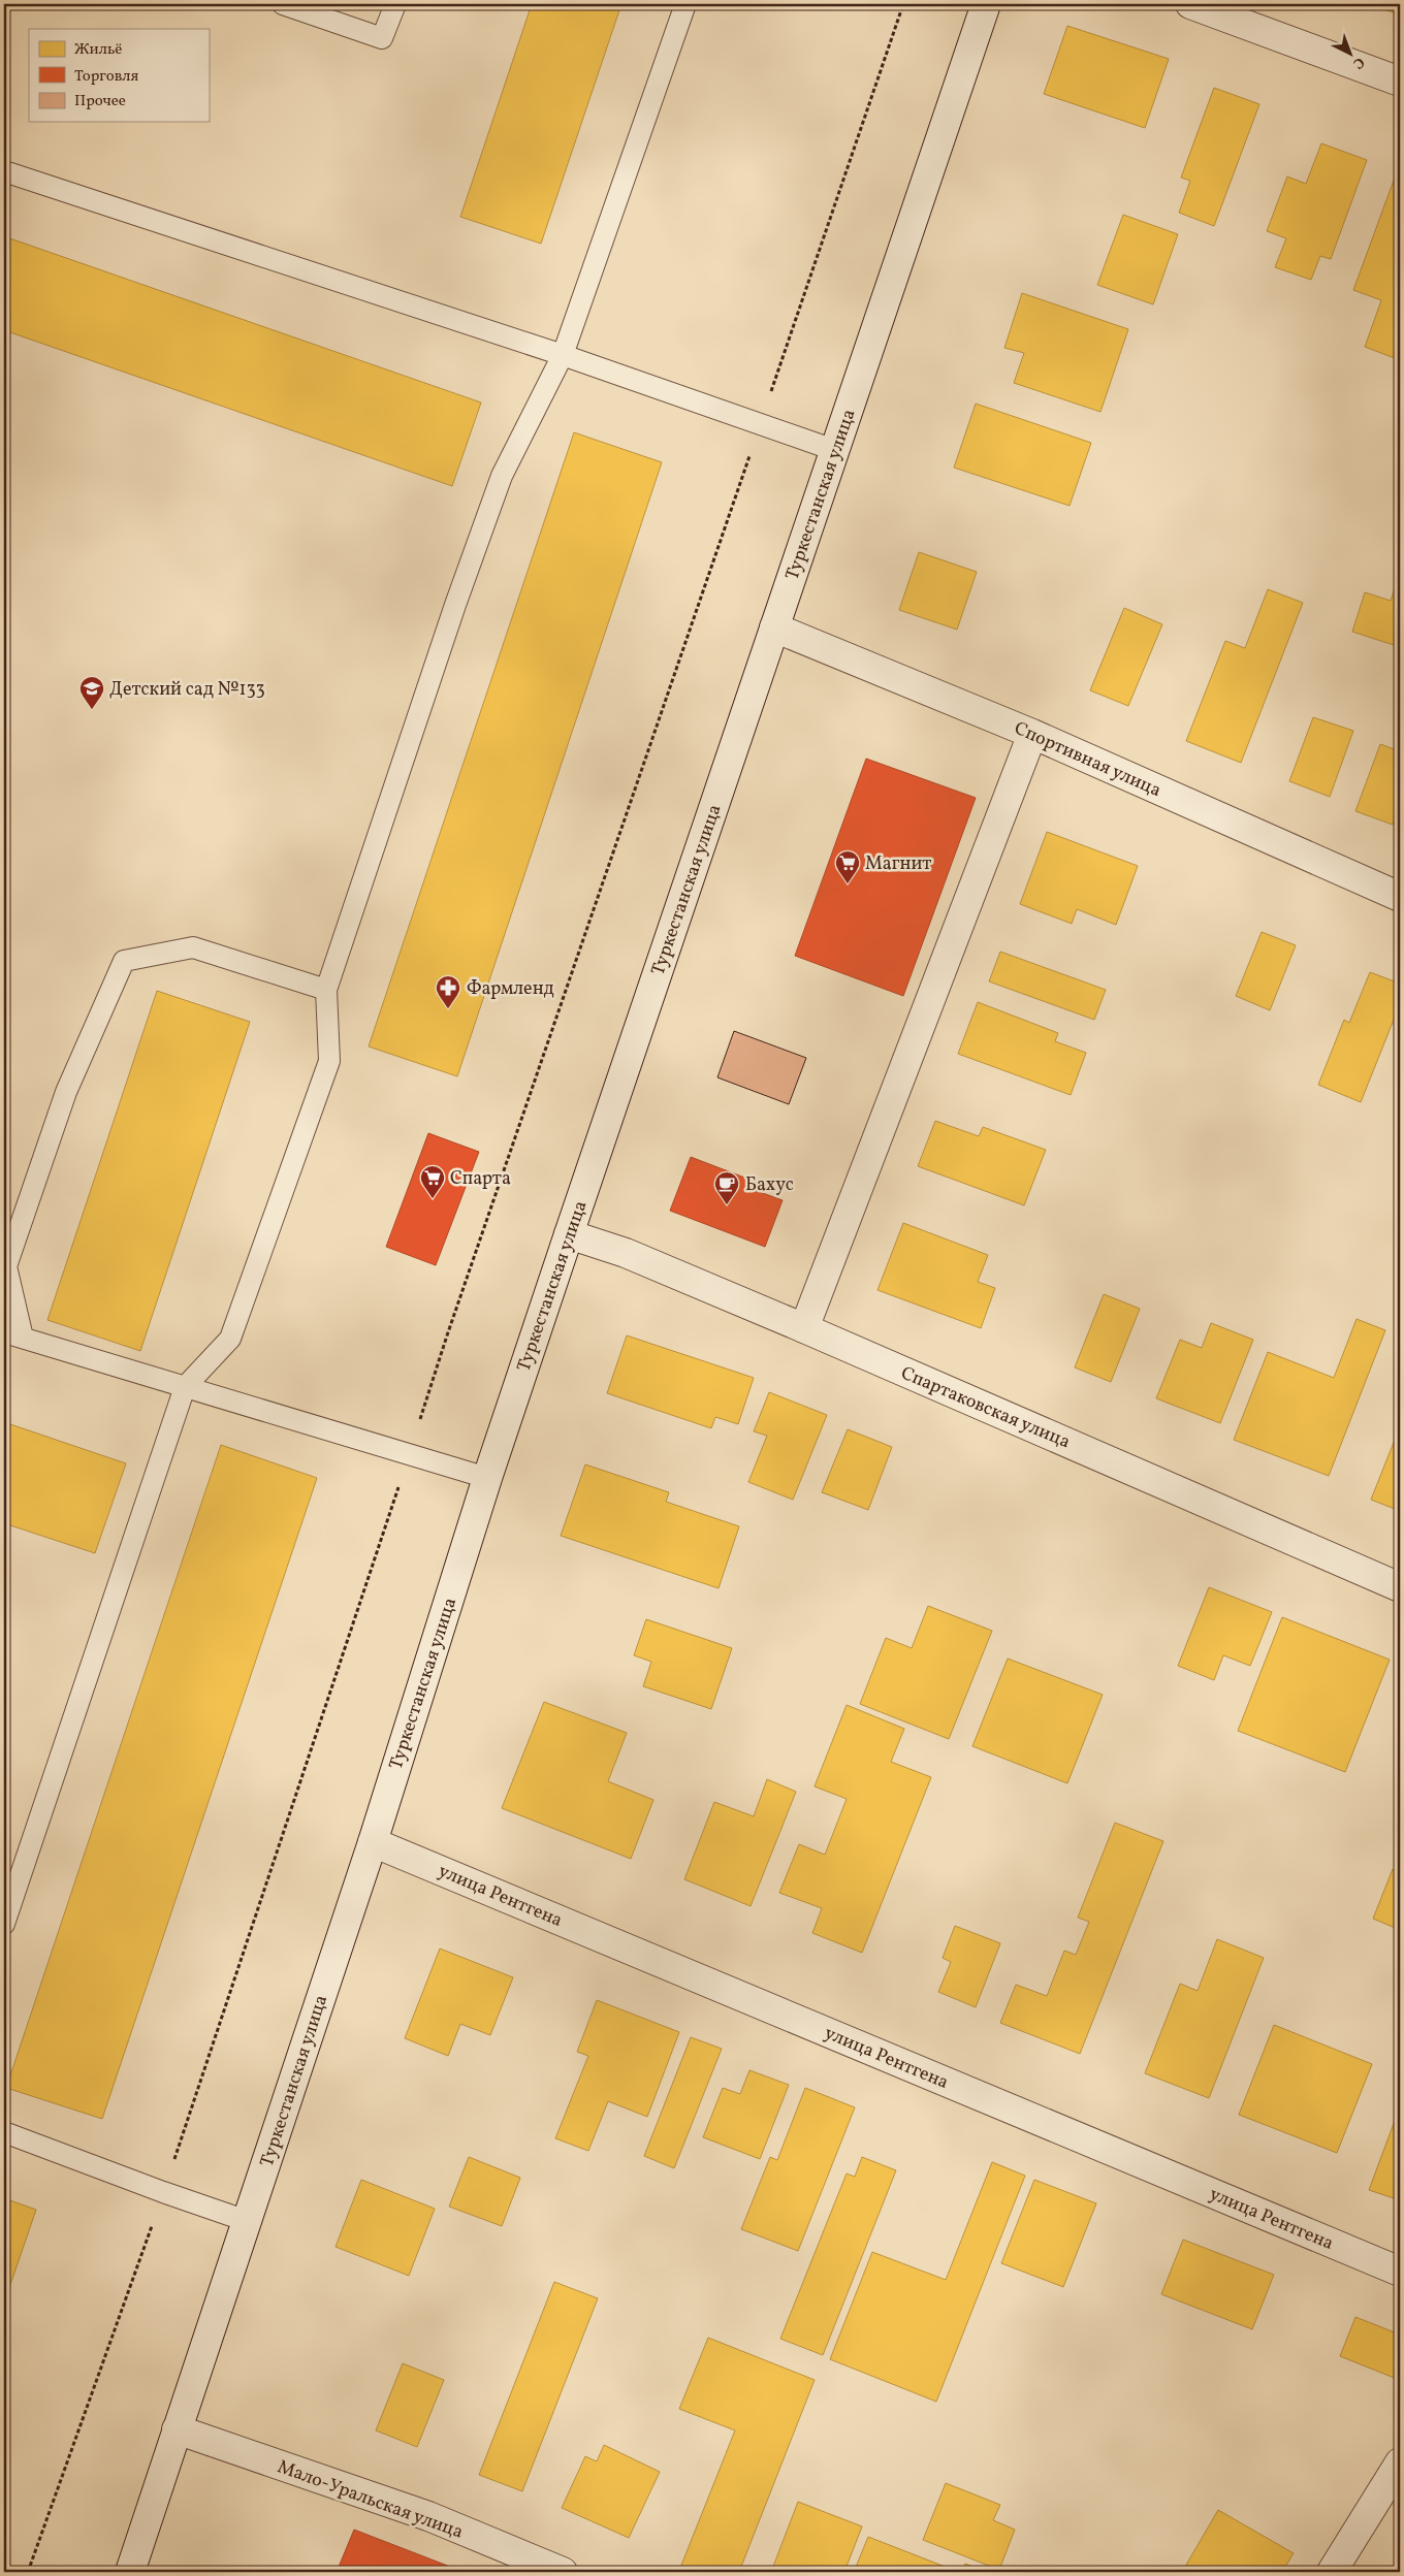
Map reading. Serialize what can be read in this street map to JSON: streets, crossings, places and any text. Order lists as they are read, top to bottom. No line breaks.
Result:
{"streets":{"street":["Туркестанская улица","Спортивная улица","Спартаковская улица","улица Рентгена","Мало-Уральская улица"]},"crossings":[["Туркестанская улица","Спортивная улица"],["Туркестанская улица","Спартаковская улица"],["Туркестанская улица","улица Рентгена"],["Туркестанская улица","Мало-Уральская улица"]],"places":{"school or university":["Детский сад №133"],"supermarket":["Магнит","Спарта"],"pharmacy":["Фармленд"],"cafe":["Бахус"]},"legend":["Жильё","Торговля","Прочее"],"north":"bottom right"}
